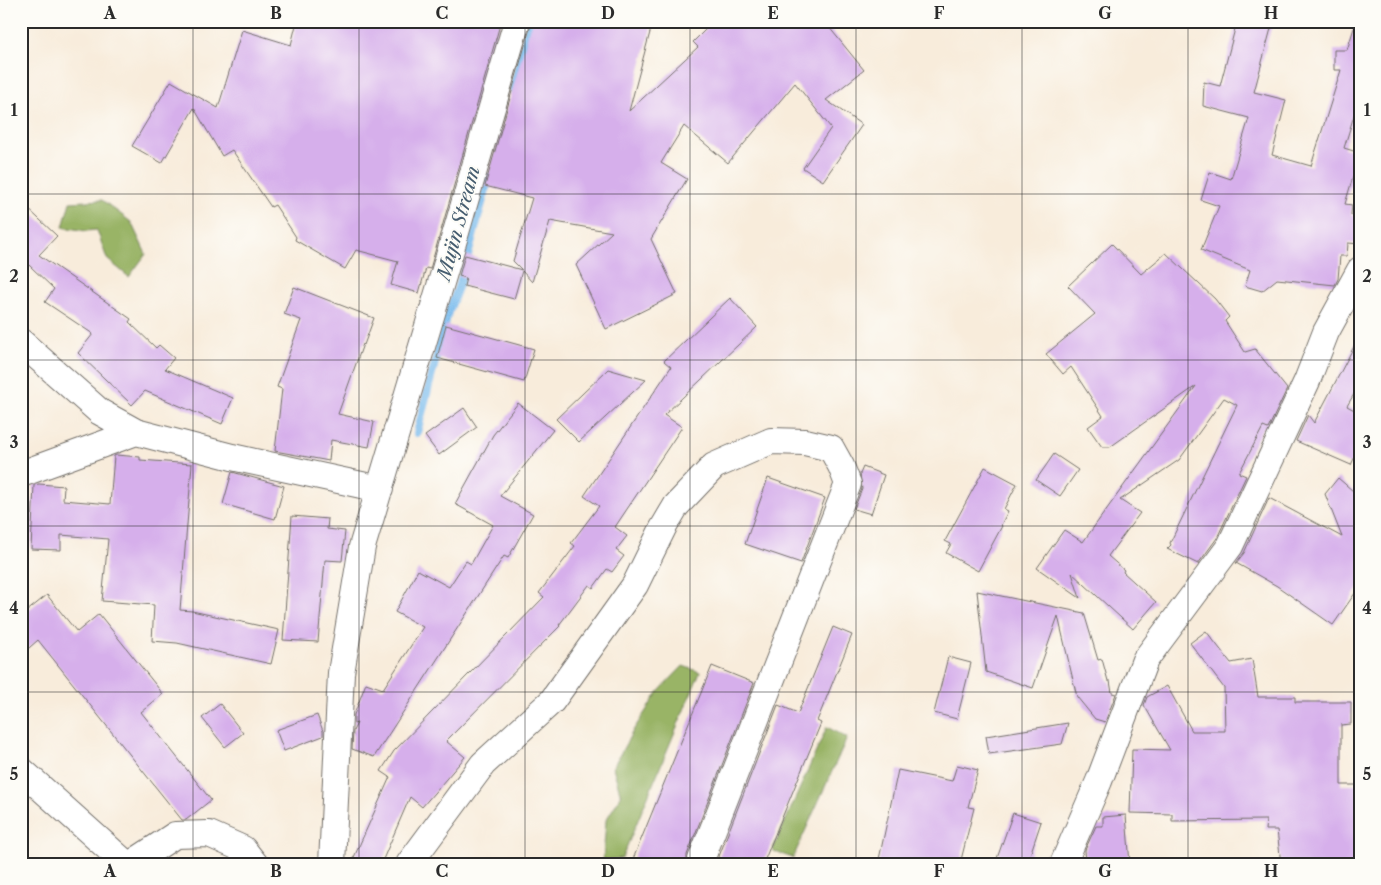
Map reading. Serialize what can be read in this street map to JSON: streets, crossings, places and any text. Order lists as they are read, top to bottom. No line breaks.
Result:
{"water":["Mujin Stream"],"grid":{"columns":["A","B","C","D","E","F","G","H"],"rows":["1","2","3","4","5"]}}
